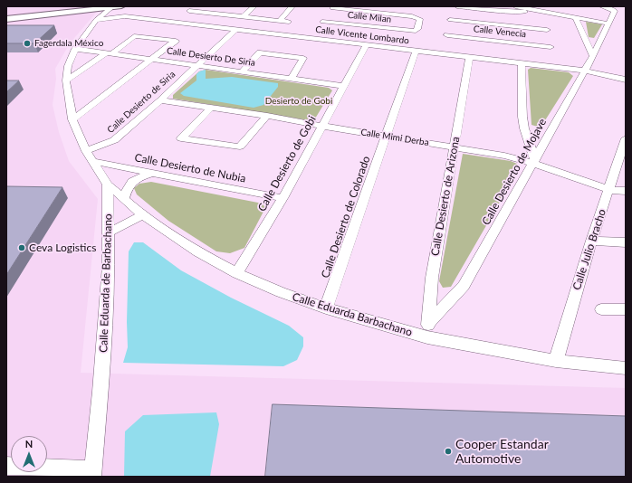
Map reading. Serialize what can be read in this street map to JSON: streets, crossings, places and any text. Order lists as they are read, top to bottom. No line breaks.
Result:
{"streets":{"street":["Calle Milan","Calle Venecia","Calle Vicente Lombardo","Calle Desierto De Siria","Calle Desierto de Siria","Calle Mimi Derba","Calle Desierto de Gobi","Calle Desierto de Nubia","Calle Desierto de Mojave","Calle Desierto de Arizona","Calle Desierto de Colorado","Calle Julio Bracho","Calle Eduarda de Barbachano","Calle Eduarda Barbachano"]},"crossings":[["Calle Milan","Calle Vicente Lombardo"],["Calle Venecia","Calle Vicente Lombardo"],["Calle Vicente Lombardo","Calle Desierto de Siria"],["Calle Vicente Lombardo","Calle Desierto de Gobi"],["Calle Vicente Lombardo","Calle Desierto de Mojave"],["Calle Vicente Lombardo","Calle Desierto de Arizona"],["Calle Vicente Lombardo","Calle Desierto de Colorado"],["Calle Desierto De Siria","Calle Desierto de Siria"],["Calle Desierto De Siria","Calle Desierto de Gobi"],["Calle Desierto de Siria","Calle Mimi Derba"],["Calle Mimi Derba","Calle Desierto de Gobi"],["Calle Mimi Derba","Calle Desierto de Mojave"],["Calle Mimi Derba","Calle Desierto de Arizona"],["Calle Mimi Derba","Calle Desierto de Colorado"],["Calle Mimi Derba","Calle Julio Bracho"],["Calle Desierto de Gobi","Calle Desierto de Nubia"],["Calle Desierto de Gobi","Calle Eduarda Barbachano"],["Calle Desierto de Mojave","Calle Desierto de Arizona"],["Calle Desierto de Arizona","Calle Eduarda Barbachano"],["Calle Desierto de Colorado","Calle Eduarda Barbachano"],["Calle Julio Bracho","Calle Eduarda Barbachano"],["Calle Eduarda de Barbachano","Calle Eduarda Barbachano"]],"parks":["Desierto de Gobi"],"places":["Fagerdala México","Ceva Logistics","Cooper Estandar Automotive"],"north":"top"}
